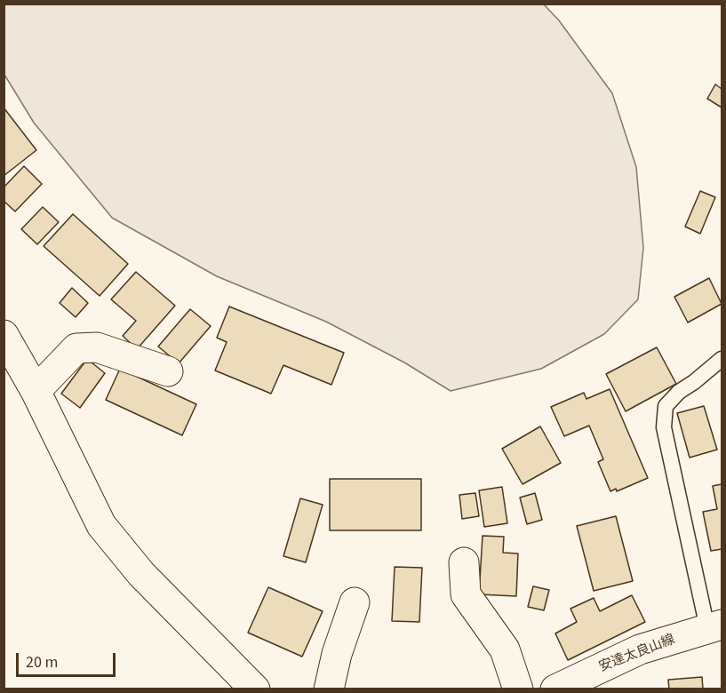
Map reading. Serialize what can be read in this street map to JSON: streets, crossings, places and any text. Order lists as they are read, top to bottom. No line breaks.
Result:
{"streets":{"street":["安達太良山線"]},"scale_bar":"20 m"}
